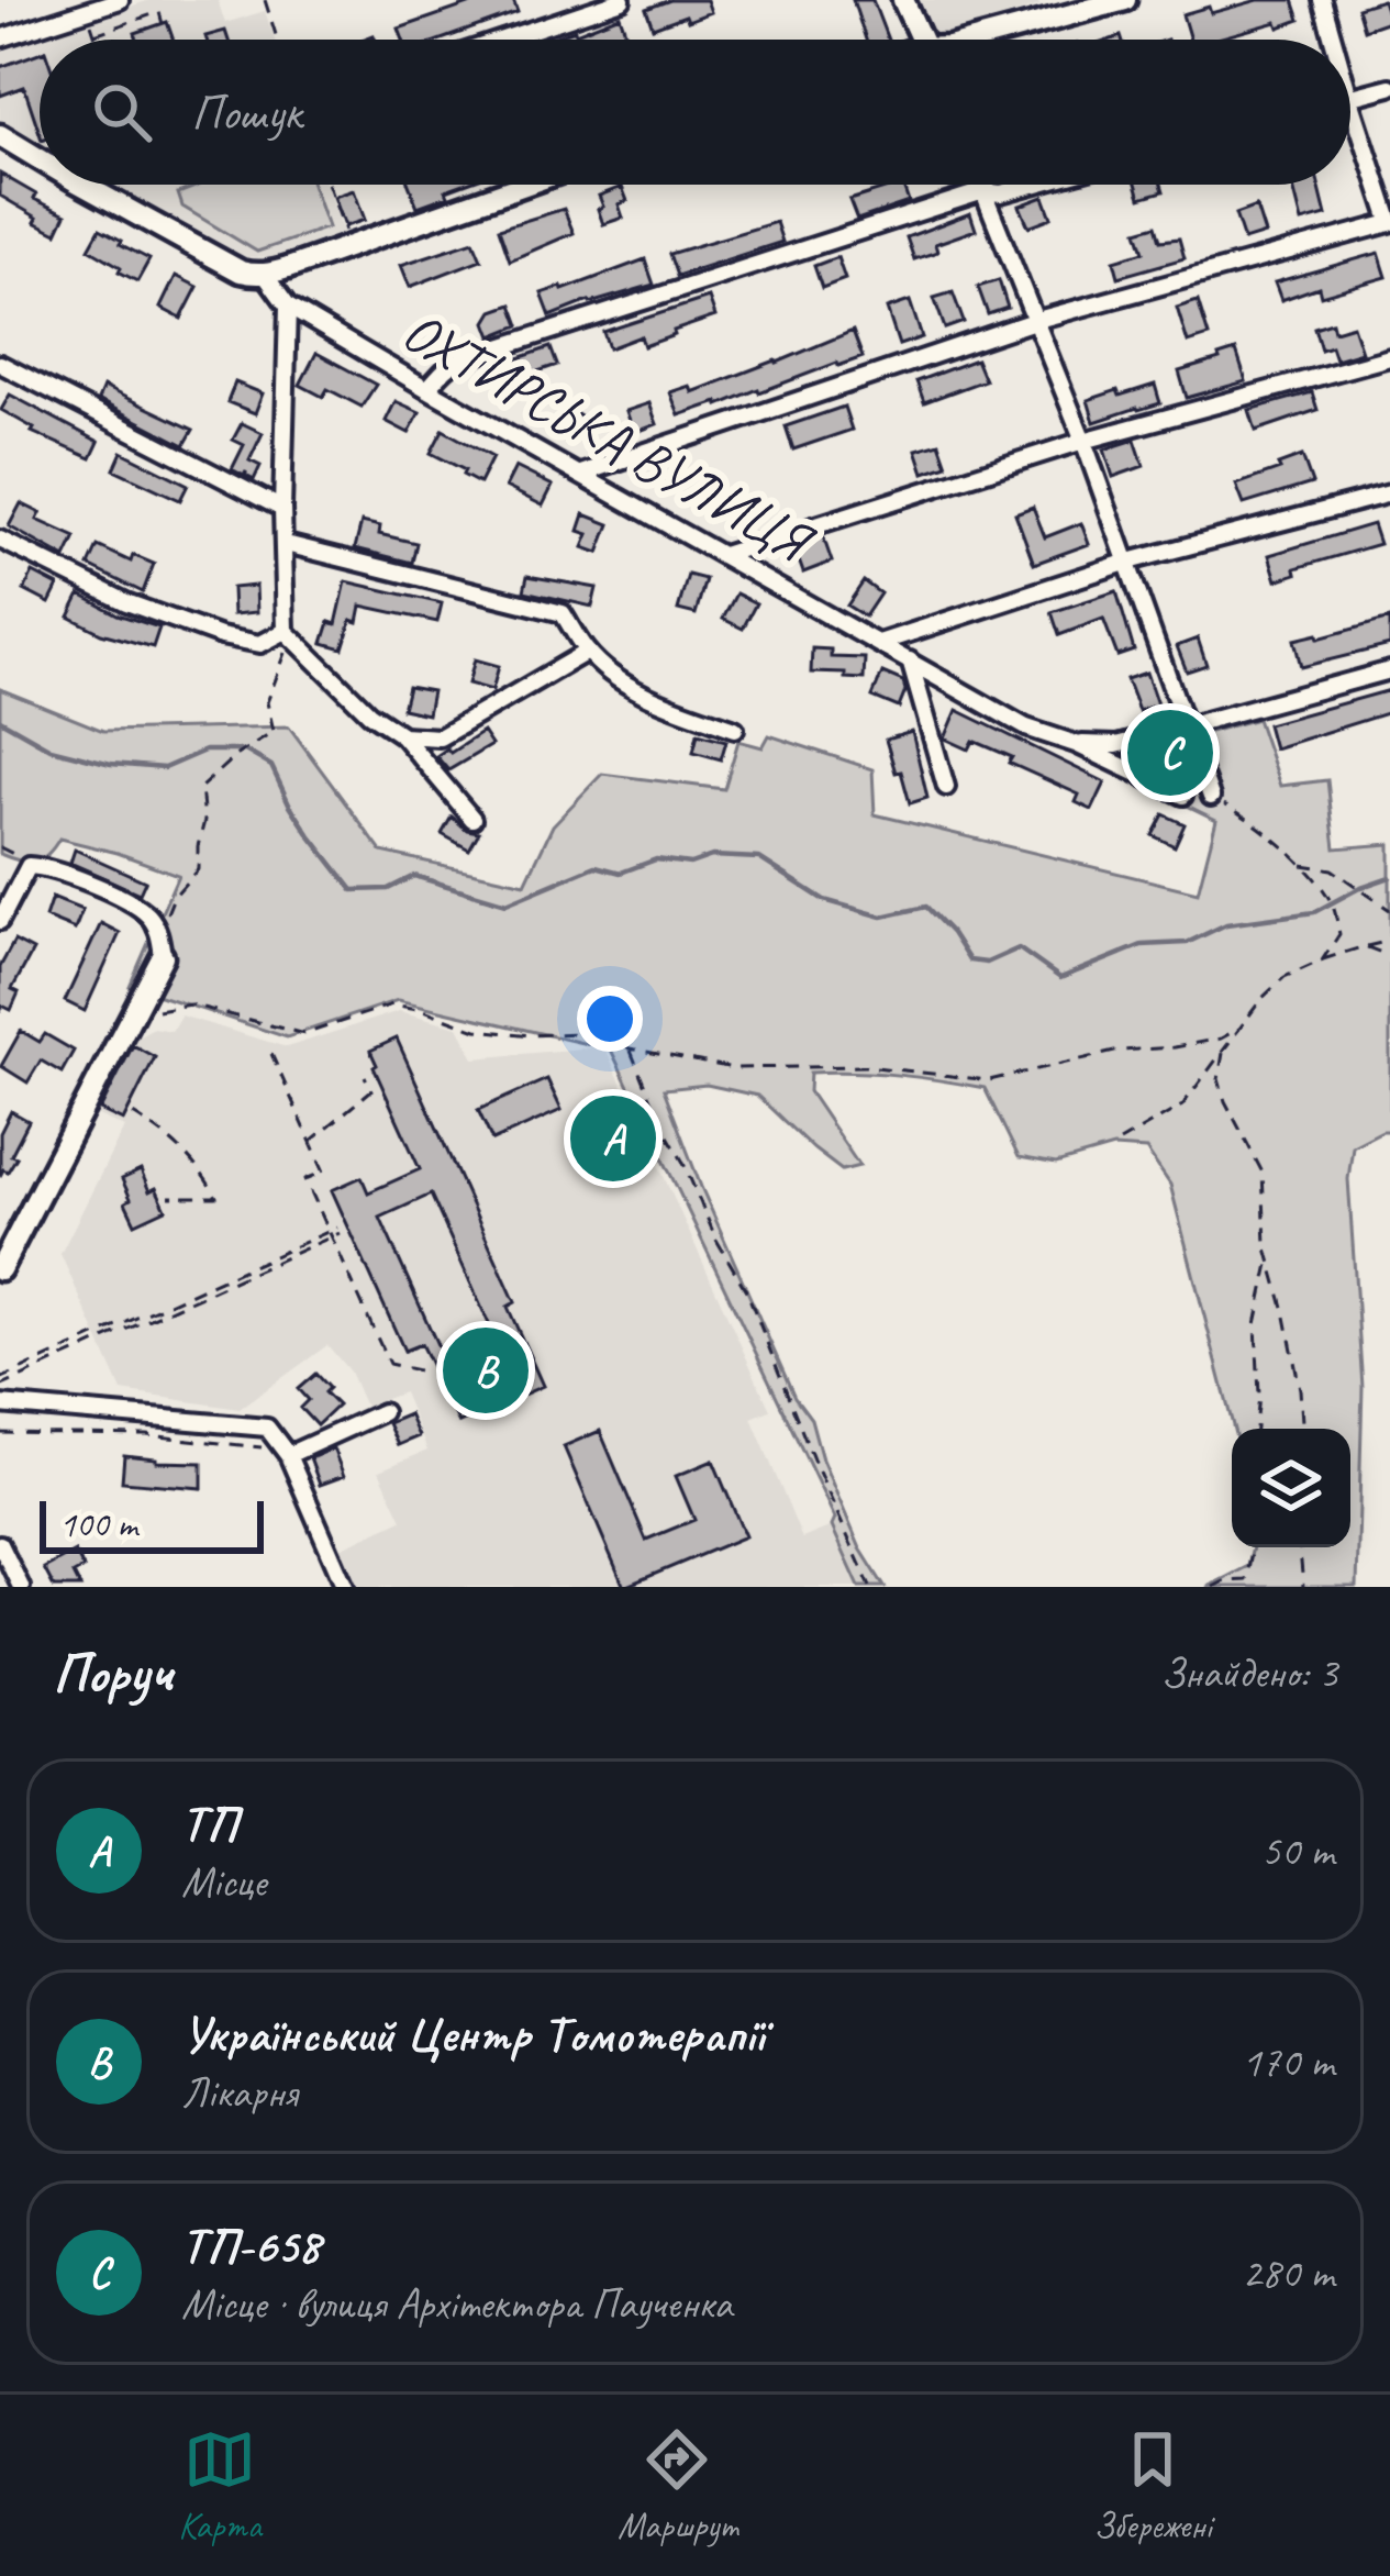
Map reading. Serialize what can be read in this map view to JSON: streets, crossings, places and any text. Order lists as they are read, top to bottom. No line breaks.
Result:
{"streets":{"street":["ОХТИРСЬКА ВУЛИЦЯ"]},"scale_bar":"100 m","page":{"search":"Пошук","pins":["C","A","B"],"scale":"100 m","heading":["Поруч","Знайдено: 3"],"list":[{"mark":"A","name":"ТП","note":"Місце","value":"50 m"},{"mark":"B","name":"Український Центр Томотерапії","note":"Лікарня","value":"170 m"},{"mark":"C","name":"ТП-658","note":"Місце · вулиця Архітектора Паученка","value":"280 m"}],"nav":["Карта","Маршрут","Збережені"]}}
